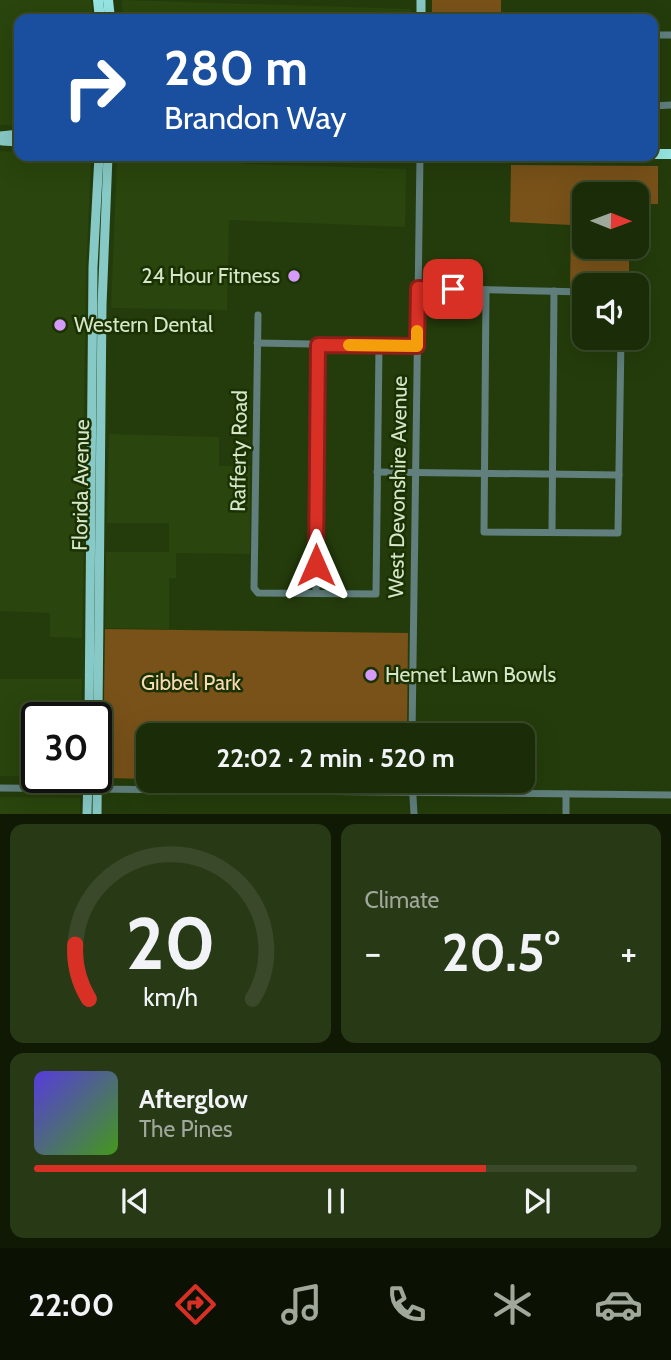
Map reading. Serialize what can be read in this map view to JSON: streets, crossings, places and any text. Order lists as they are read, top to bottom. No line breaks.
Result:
{"streets":{"main road":["Florida Avenue"],"street":["Rafferty Road","West Devonshire Avenue"]},"parks":["Gibbel Park"],"places":["24 Hour Fitness","Western Dental","Hemet Lawn Bowls"],"north":"right","page":{"turn":["280 m","Brandon Way"],"limit":"30","trip":"22:02 · 2 min · 520 m","tile":"Climate","heat":["−","20.5°","+"],"song":["Afterglow","The Pines"],"tabs":"22:00","gauge":["20","km/h"]}}
